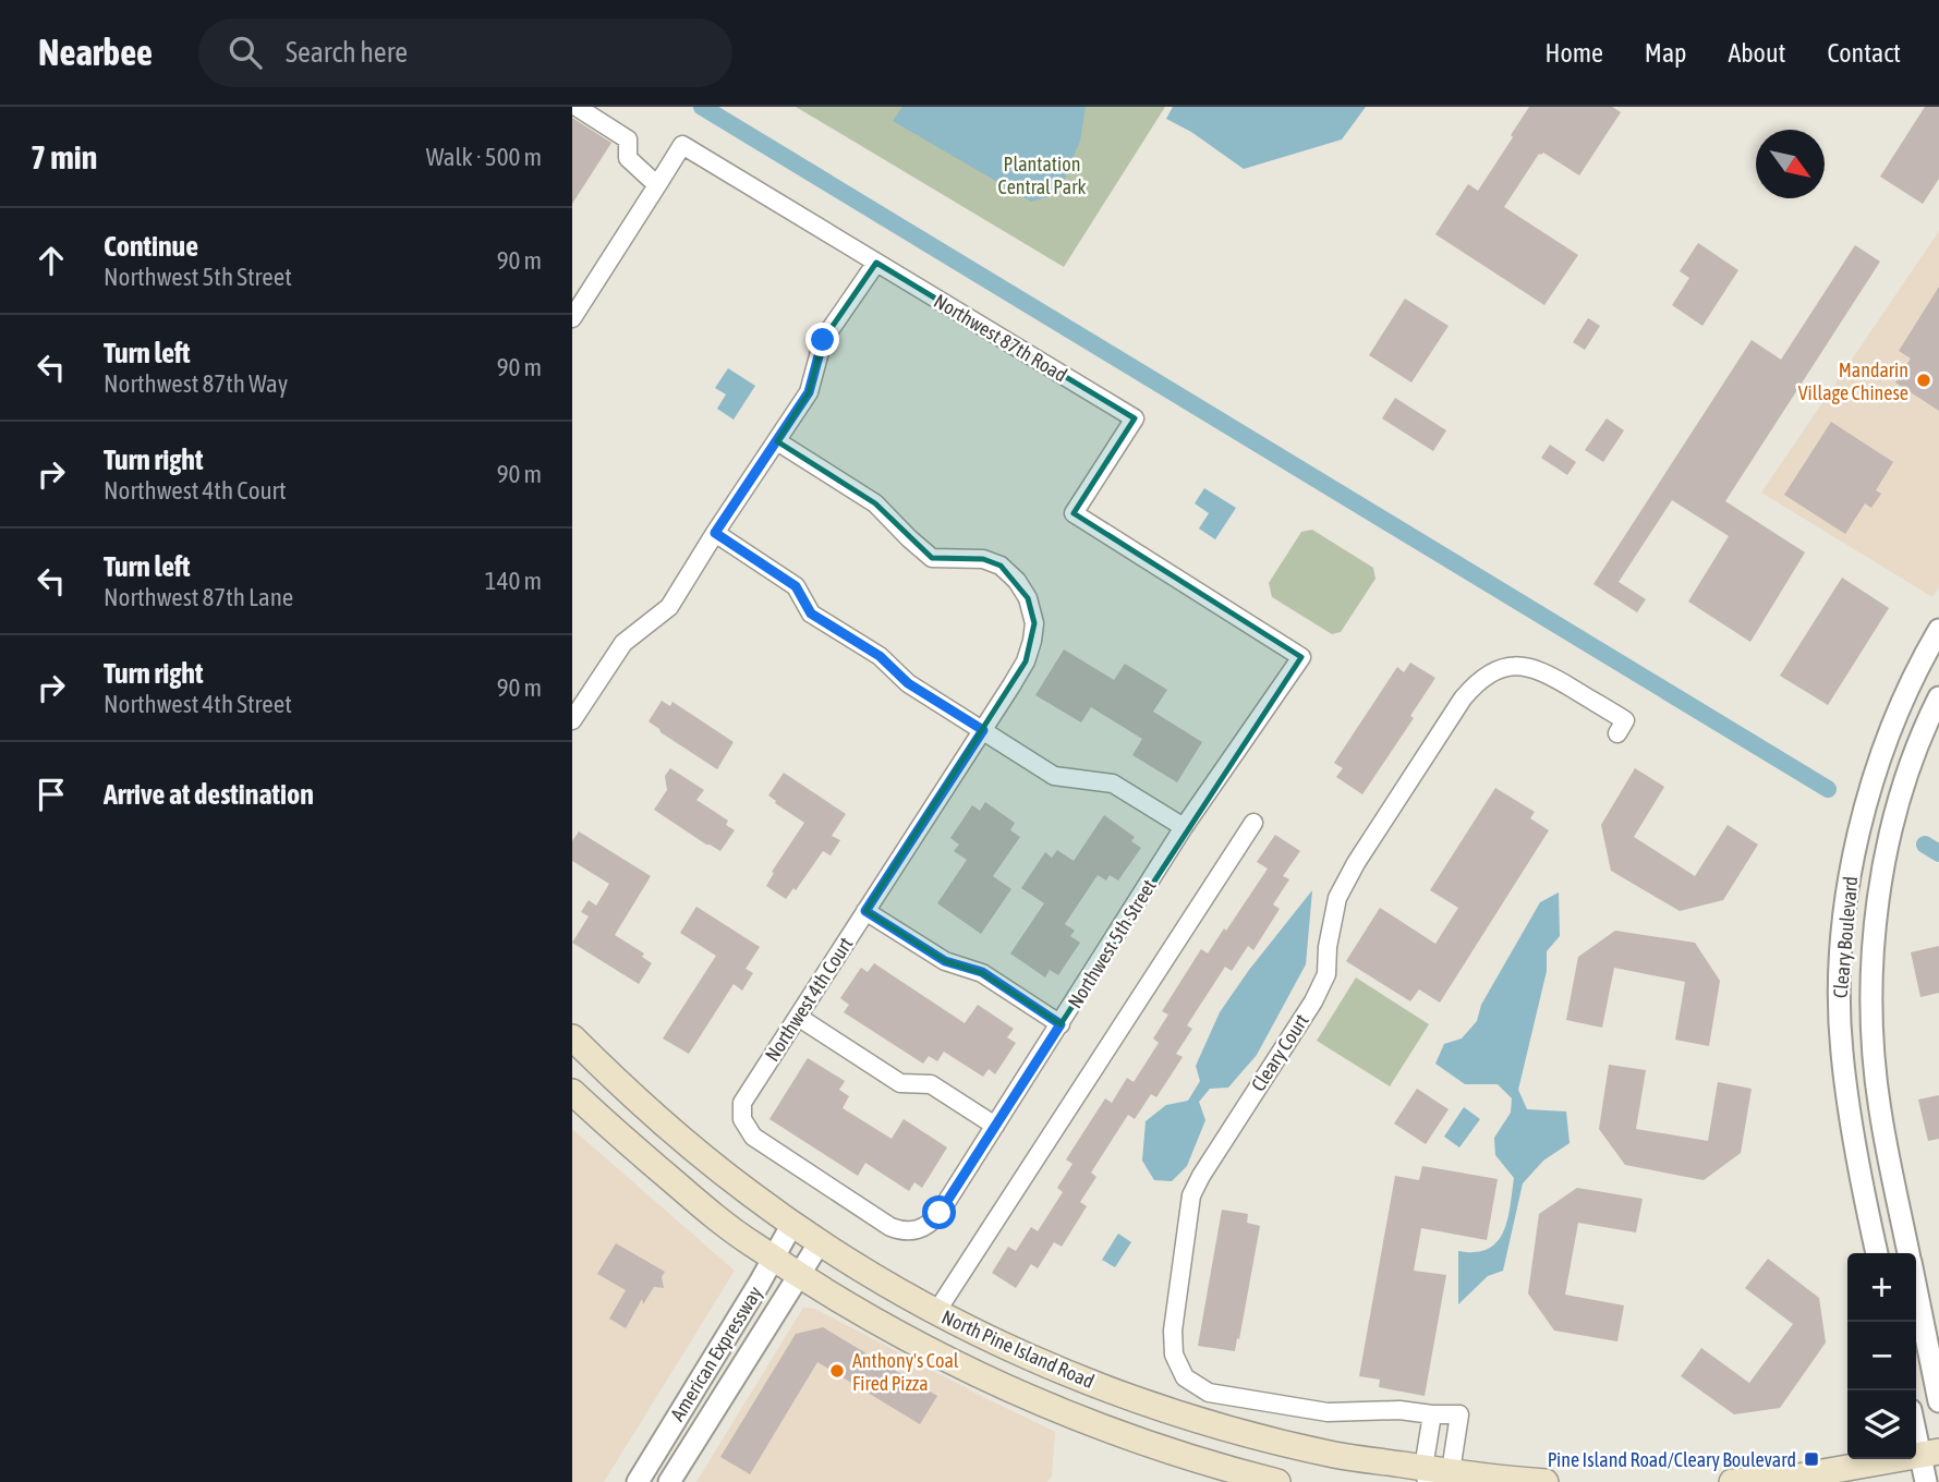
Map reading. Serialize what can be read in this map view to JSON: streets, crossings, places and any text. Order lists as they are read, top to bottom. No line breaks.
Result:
{"streets":{"main road":["North Pine Island Road"],"street":["Northwest 87th Road","Cleary Boulevard","Northwest 5th Street","Northwest 4th Court","Cleary Court","American Expressway"]},"crossings":[["Northwest 87th Road","Northwest 5th Street"],["Northwest 5th Street","Northwest 4th Court"],["Cleary Court","North Pine Island Road"],["North Pine Island Road","American Expressway"]],"parks":["Plantation Central Park"],"places":{"other":["Mandarin Village Chinese","Anthony's Coal Fired Pizza"],"transit":["Pine Island Road/Cleary Boulevard"]},"north":"bottom right","page":{"header":"Nearbee","search":"Search here","nav":["Home","Map","About","Contact"],"heading":["7 min","Walk · 500 m"],"list":[["Continue","Northwest 5th Street","90 m"],["Turn left","Northwest 87th Way","90 m"],["Turn right","Northwest 4th Court","90 m"],["Turn left","Northwest 87th Lane","140 m"],["Turn right","Northwest 4th Street","90 m"],"Arrive at destination"],"map_buttons":["+","−"]}}
